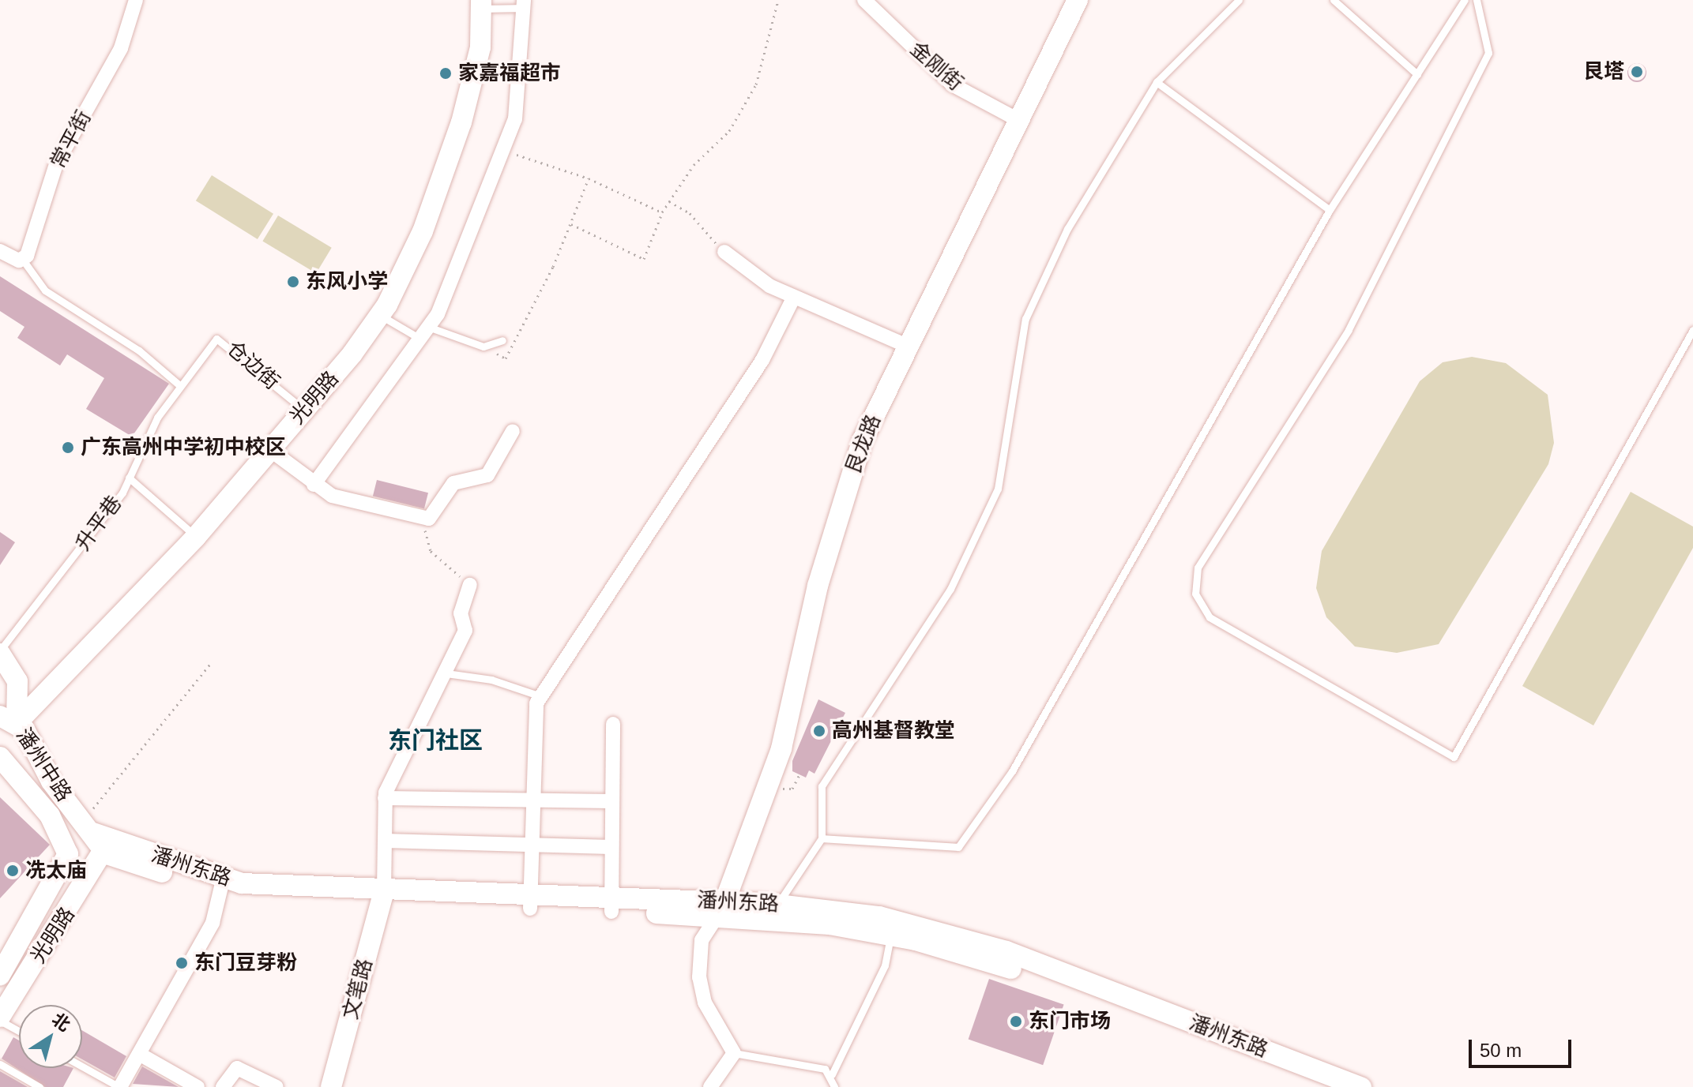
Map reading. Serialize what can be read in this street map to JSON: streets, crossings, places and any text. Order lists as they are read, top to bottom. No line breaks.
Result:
{"streets":{"main road":["光明路","艮龙路","潘州中路","潘州东路","文笔路"],"street":["金刚街","常平街"],"lane":["仓边街","升平巷"]},"crossings":[["金刚街","艮龙路"],["仓边街","光明路"],["仓边街","升平巷"],["光明路","潘州中路"],["光明路","潘州东路"],["艮龙路","潘州东路"],["潘州中路","潘州东路"],["潘州东路","文笔路"]],"districts":["东门社区"],"places":["艮塔","家嘉福超市","东风小学","广东高州中学初中校区","高州基督教堂","冼太庙","东门豆芽粉","东门市场"],"scale_bar":"50 m","north":"top right"}
